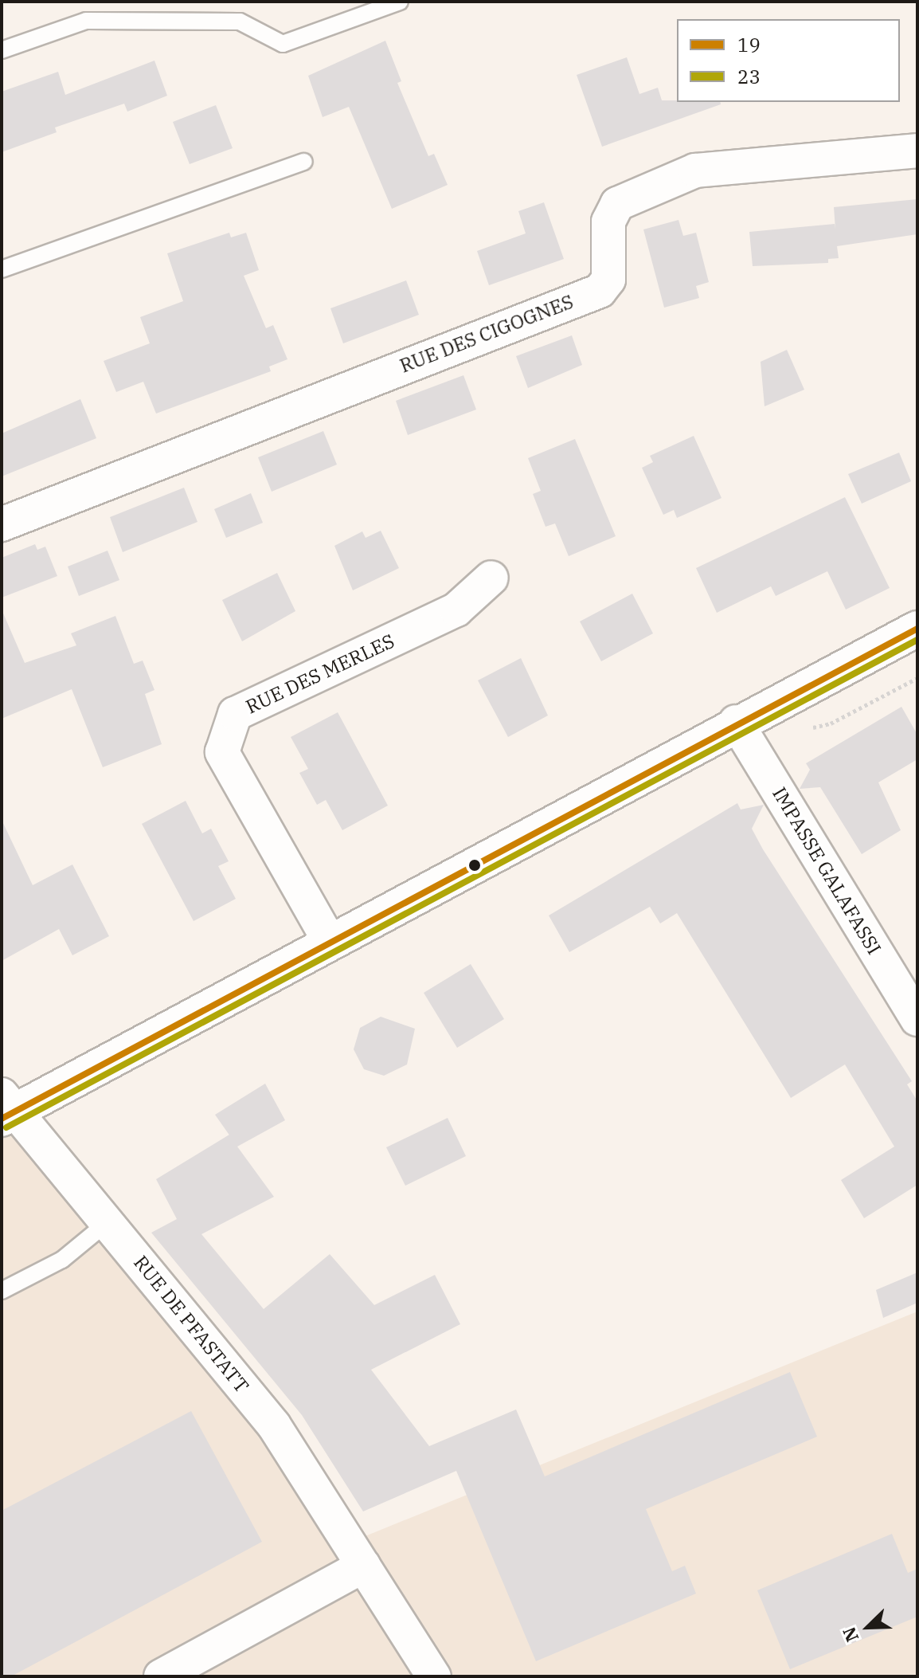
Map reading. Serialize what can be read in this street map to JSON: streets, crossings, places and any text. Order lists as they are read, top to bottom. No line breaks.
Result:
{"streets":{"street":["RUE DES CIGOGNES","RUE DES MERLES","IMPASSE GALAFASSI","RUE DE PFASTATT"]},"lines":["transit line 19","transit line 23"],"legend":["19","23"],"north":"bottom left"}
